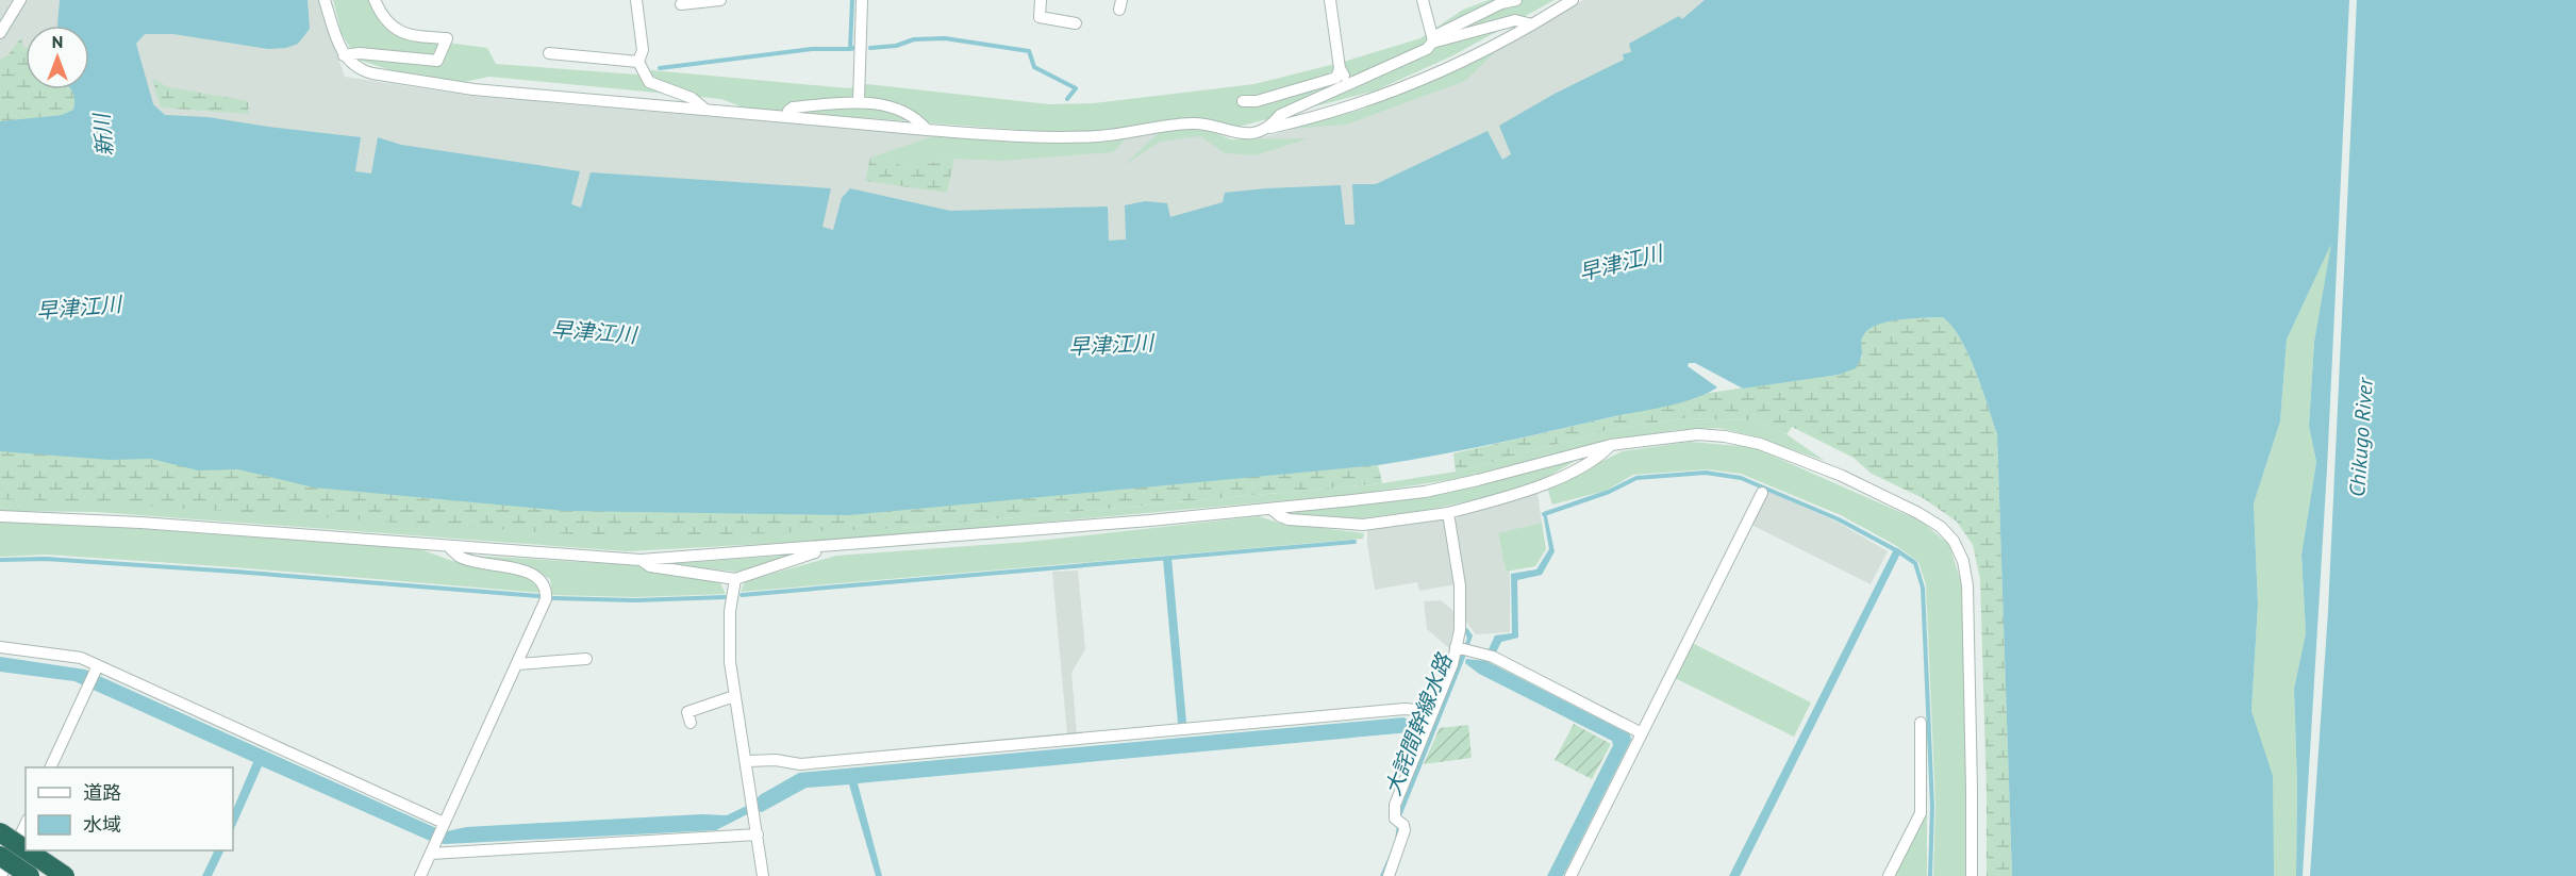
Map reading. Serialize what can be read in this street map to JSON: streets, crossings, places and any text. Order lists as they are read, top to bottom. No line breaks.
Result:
{"water":["新川","早津江川","Chikugo River","大詫間幹線水路"],"legend":["道路","水域"],"north":"top"}
